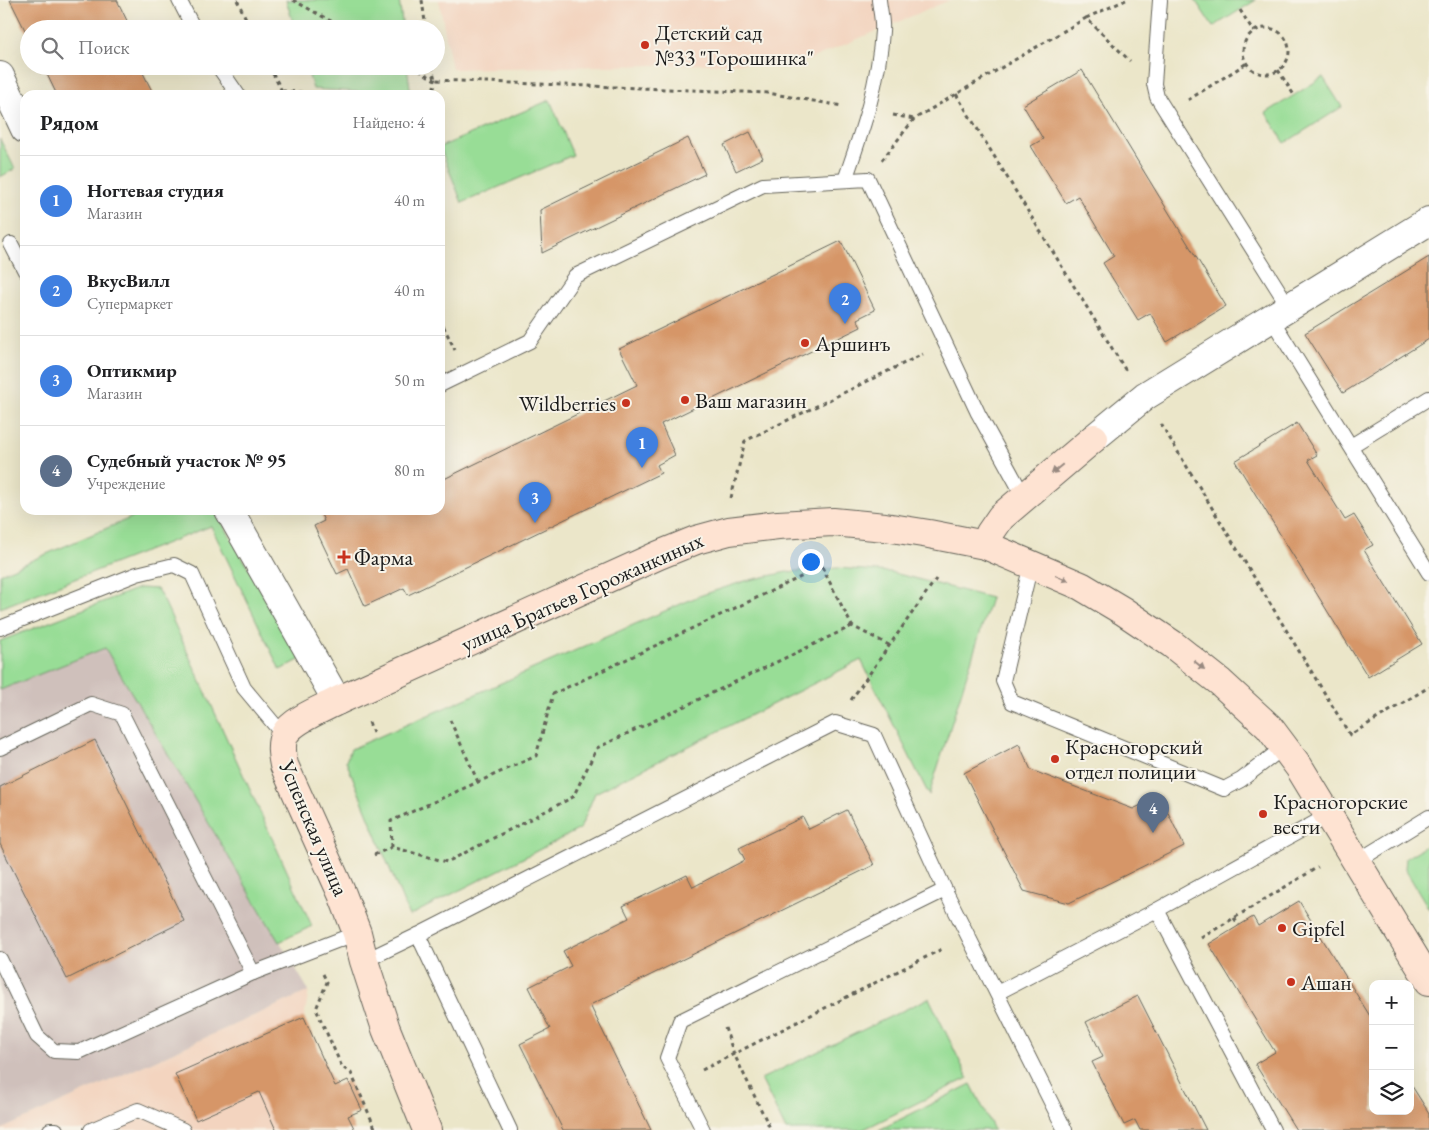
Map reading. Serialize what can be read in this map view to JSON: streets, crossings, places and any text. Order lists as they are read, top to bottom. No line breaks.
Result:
{"streets":{"street":["улица Братьев Горожанкиных","Успенская улица"]},"crossings":[["улица Братьев Горожанкиных","Успенская улица"]],"places":{"other":["Детский сад №33 \"Горошинка\"","Аршинъ","Ваш магазин","Wildberries","Красногорский отдел полиции","Красногорские вести","Gipfel","Ашан"],"health":["Фарма"]},"page":{"search":"Поиск","heading":["Рядом","Найдено: 4"],"list":[{"mark":"1","name":"Ногтевая студия","note":"Магазин","value":"40 m"},{"mark":"2","name":"ВкусВилл","note":"Супермаркет","value":"40 m"},{"mark":"3","name":"Оптикмир","note":"Магазин","value":"50 m"},{"mark":"4","name":"Судебный участок № 95","note":"Учреждение","value":"80 m"}],"pins":["2","1","3","4"],"map_buttons":["+","−"]}}
